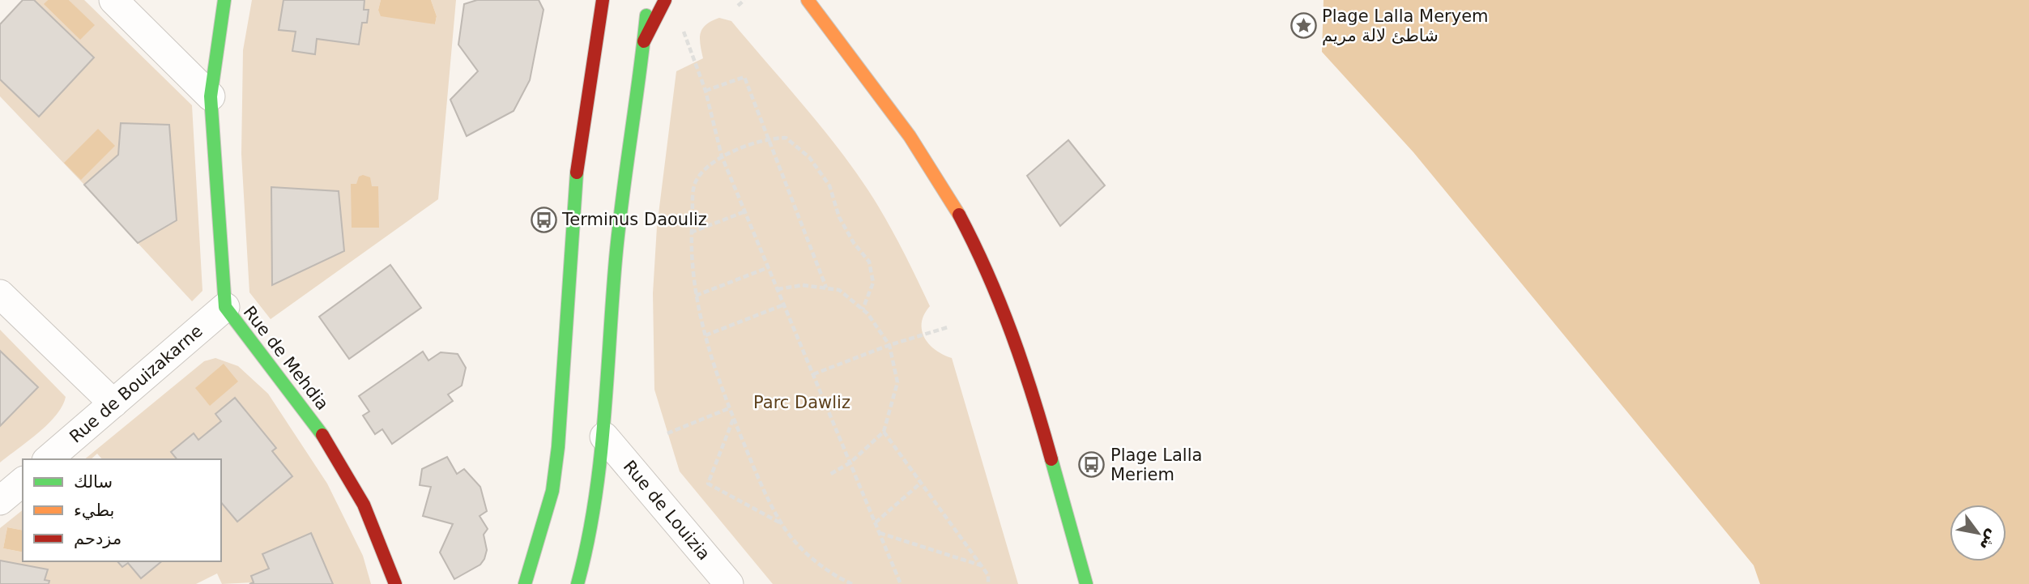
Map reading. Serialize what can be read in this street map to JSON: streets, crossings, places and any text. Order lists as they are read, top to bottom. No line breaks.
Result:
{"streets":{"main road":["Rue de Mehdia"],"street":["Rue de Bouizakarne","Rue de Louizia"]},"crossings":[["Rue de Mehdia","Rue de Bouizakarne"]],"parks":["Parc Dawliz"],"places":{"place":["Plage Lalla Meryem شاطئ لالة مريم"],"bus stop":["Terminus Daouliz","Plage Lalla Meriem"]},"legend":["سالك","بطيء","مزدحم"],"north":"bottom right"}
